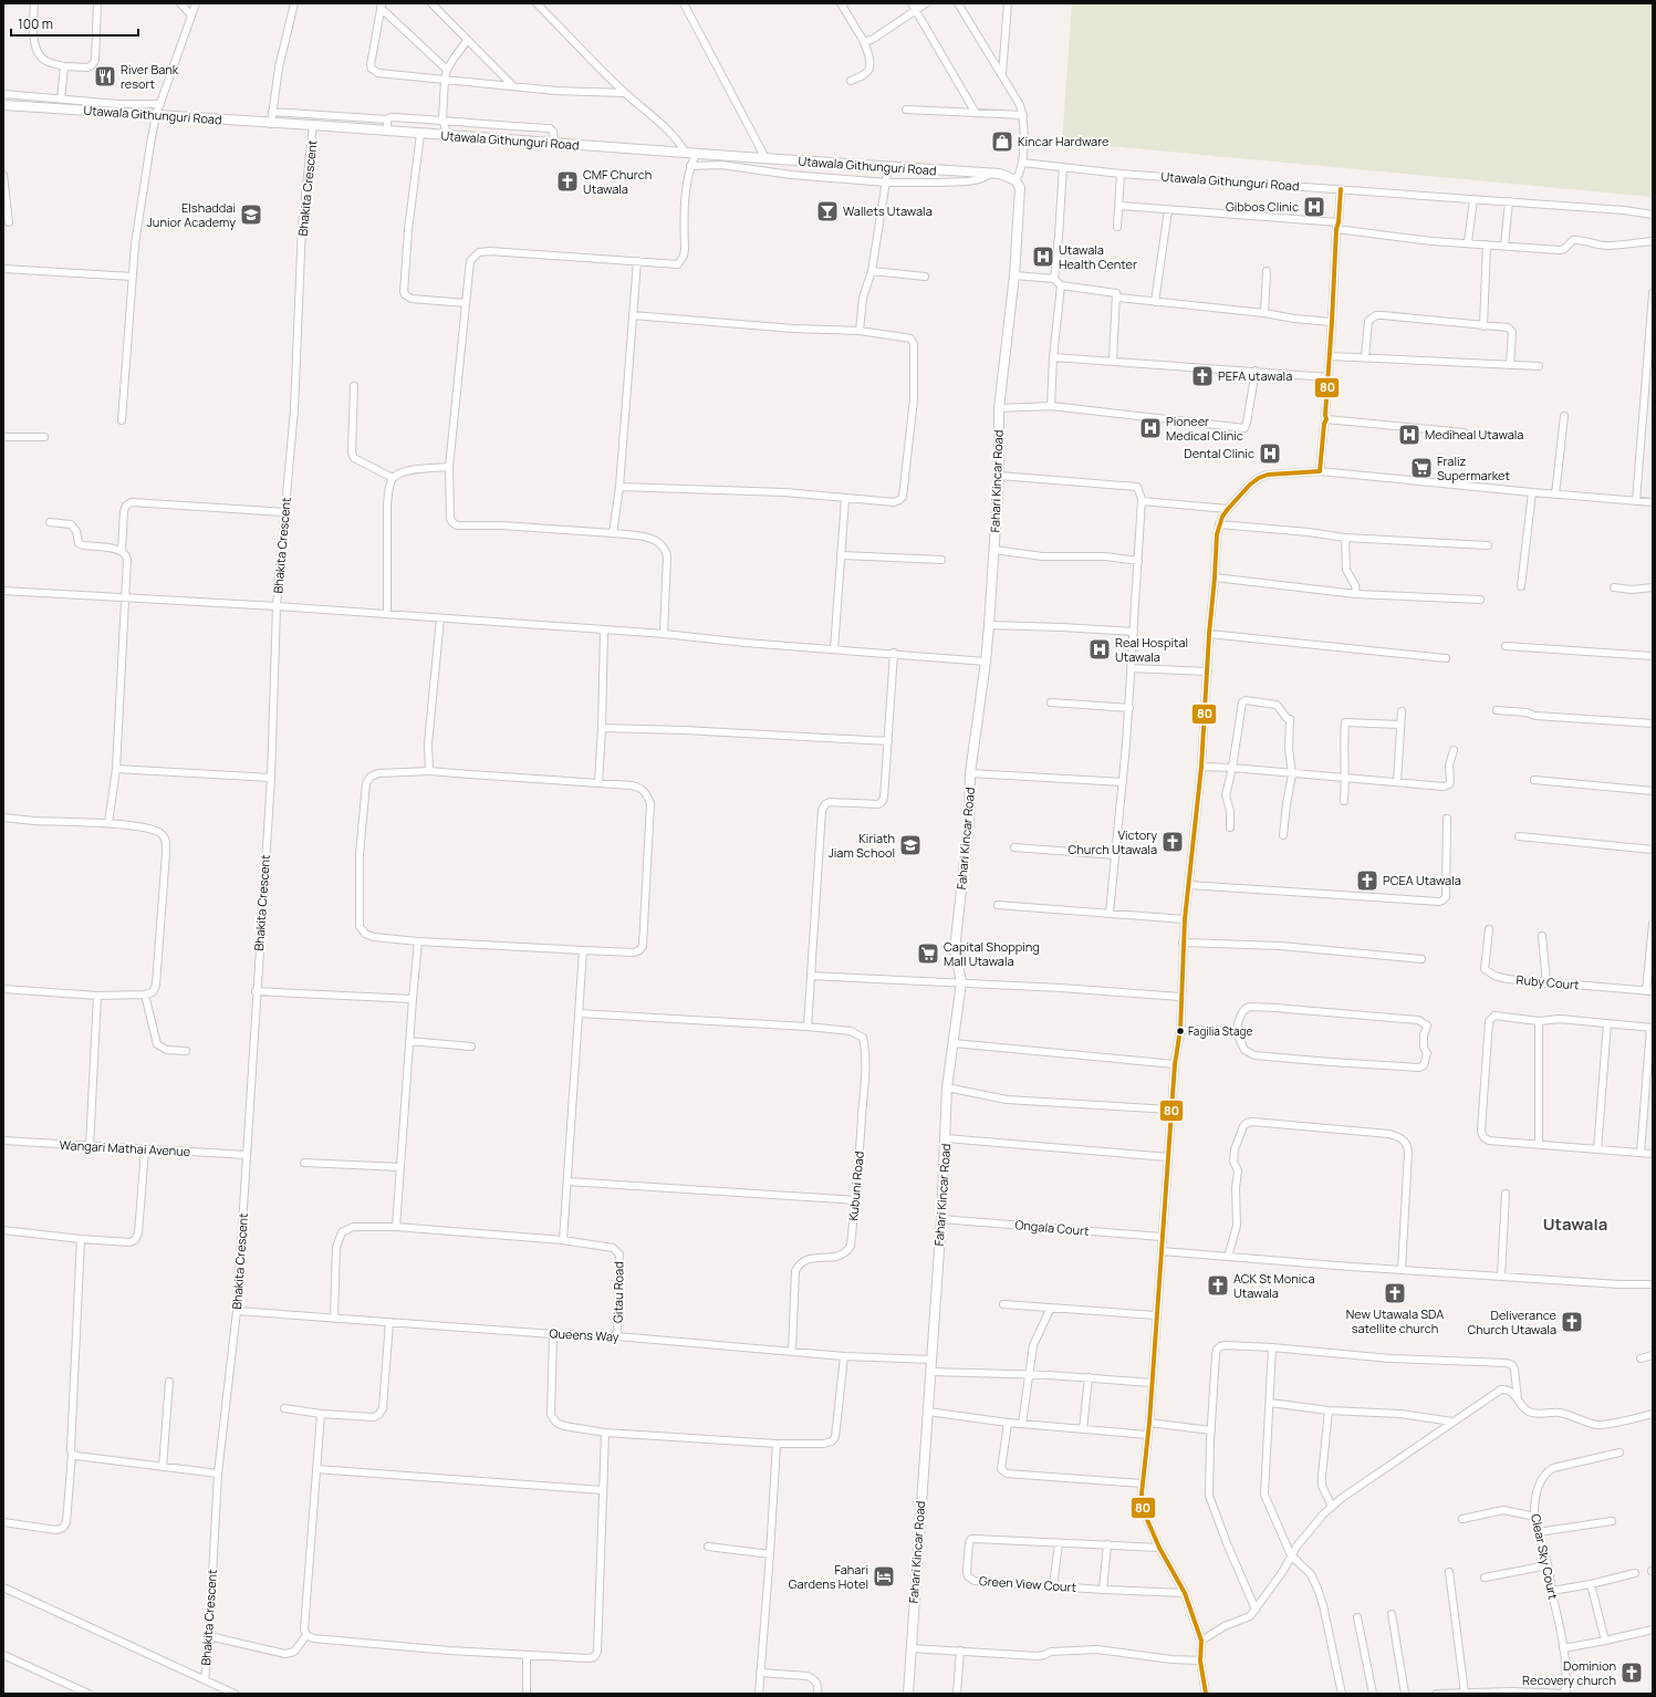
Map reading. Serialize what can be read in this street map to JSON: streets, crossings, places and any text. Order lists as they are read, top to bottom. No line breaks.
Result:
{"streets":{"street":["Utawala Githunguri Road","Bhakita Crescent","Fahari Kincar Road","Ruby Court","Wangari Mathai Avenue","Kubuni Road","Ongala Court","Gitau Road","Queens Way","Clear Sky Court","Green View Court"]},"crossings":[["Utawala Githunguri Road","Bhakita Crescent"],["Utawala Githunguri Road","Fahari Kincar Road"],["Bhakita Crescent","Wangari Mathai Avenue"],["Bhakita Crescent","Queens Way"],["Fahari Kincar Road","Ongala Court"],["Fahari Kincar Road","Queens Way"],["Kubuni Road","Queens Way"],["Gitau Road","Queens Way"]],"districts":["Utawala"],"places":{"restaurant":["River Bank resort"],"shop":["Kincar Hardware"],"church":["CMF Church Utawala","PEFA utawala","Victory Church Utawala","PCEA Utawala","ACK St Monica Utawala","New Utawala SDA satellite church","Deliverance Church Utawala","Dominion Recovery church"],"hospital":["Gibbos Clinic","Utawala Health Center","Pioneer Medical Clinic","Mediheal Utawala","Dental Clinic","Real Hospital Utawala"],"bar":["Wallets Utawala"],"school or university":["Elshaddai Junior Academy","Kiriath Jiam School"],"supermarket":["Fraliz Supermarket","Capital Shopping Mall Utawala"],"other":["Fagilia Stage"],"hotel":["Fahari Gardens Hotel"]},"lines":["transit line 80"],"scale_bar":"100 m"}
